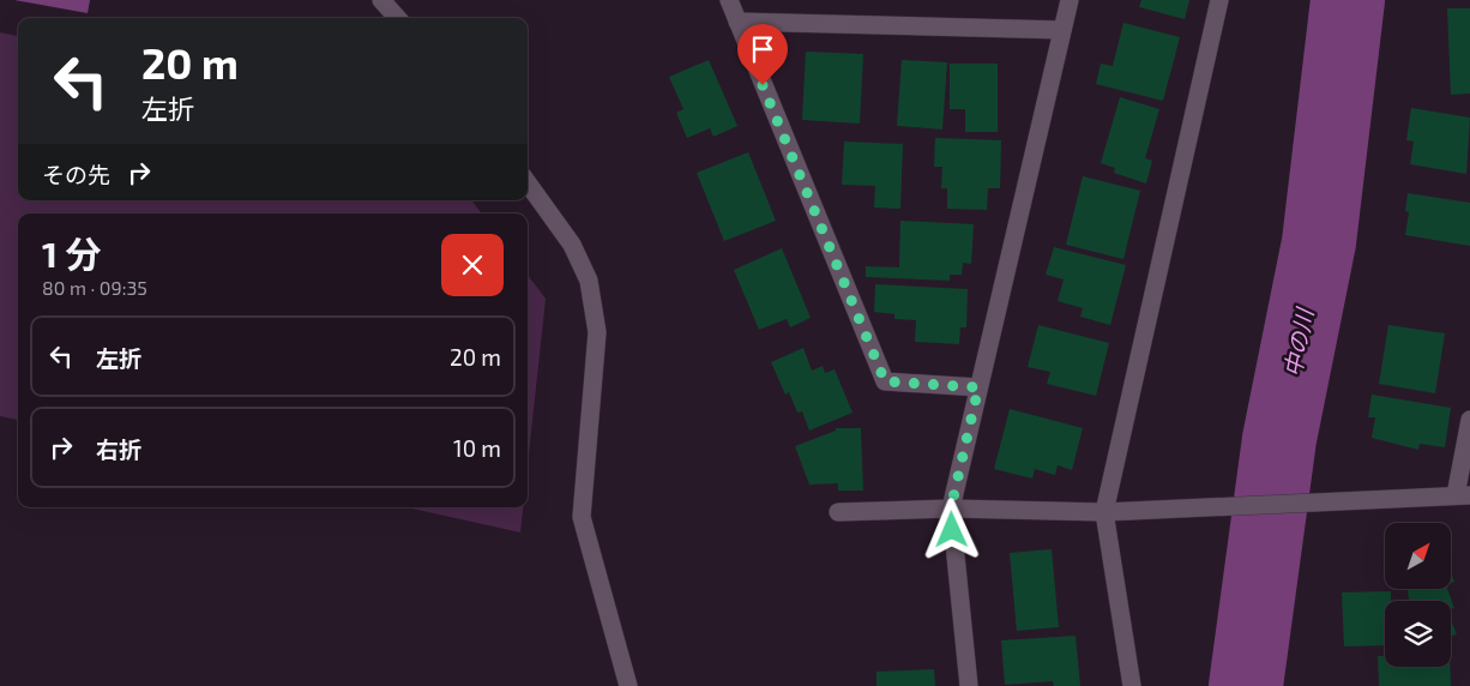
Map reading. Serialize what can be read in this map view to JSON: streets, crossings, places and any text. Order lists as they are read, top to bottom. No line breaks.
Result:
{"water":["中の川"],"north":"top right","page":{"turn":["20 m","左折"],"then":"その先","heading":["1 分","80 m · 09:35"],"list":[{"name":"左折","value":"20 m"},{"name":"右折","value":"10 m"}]}}
